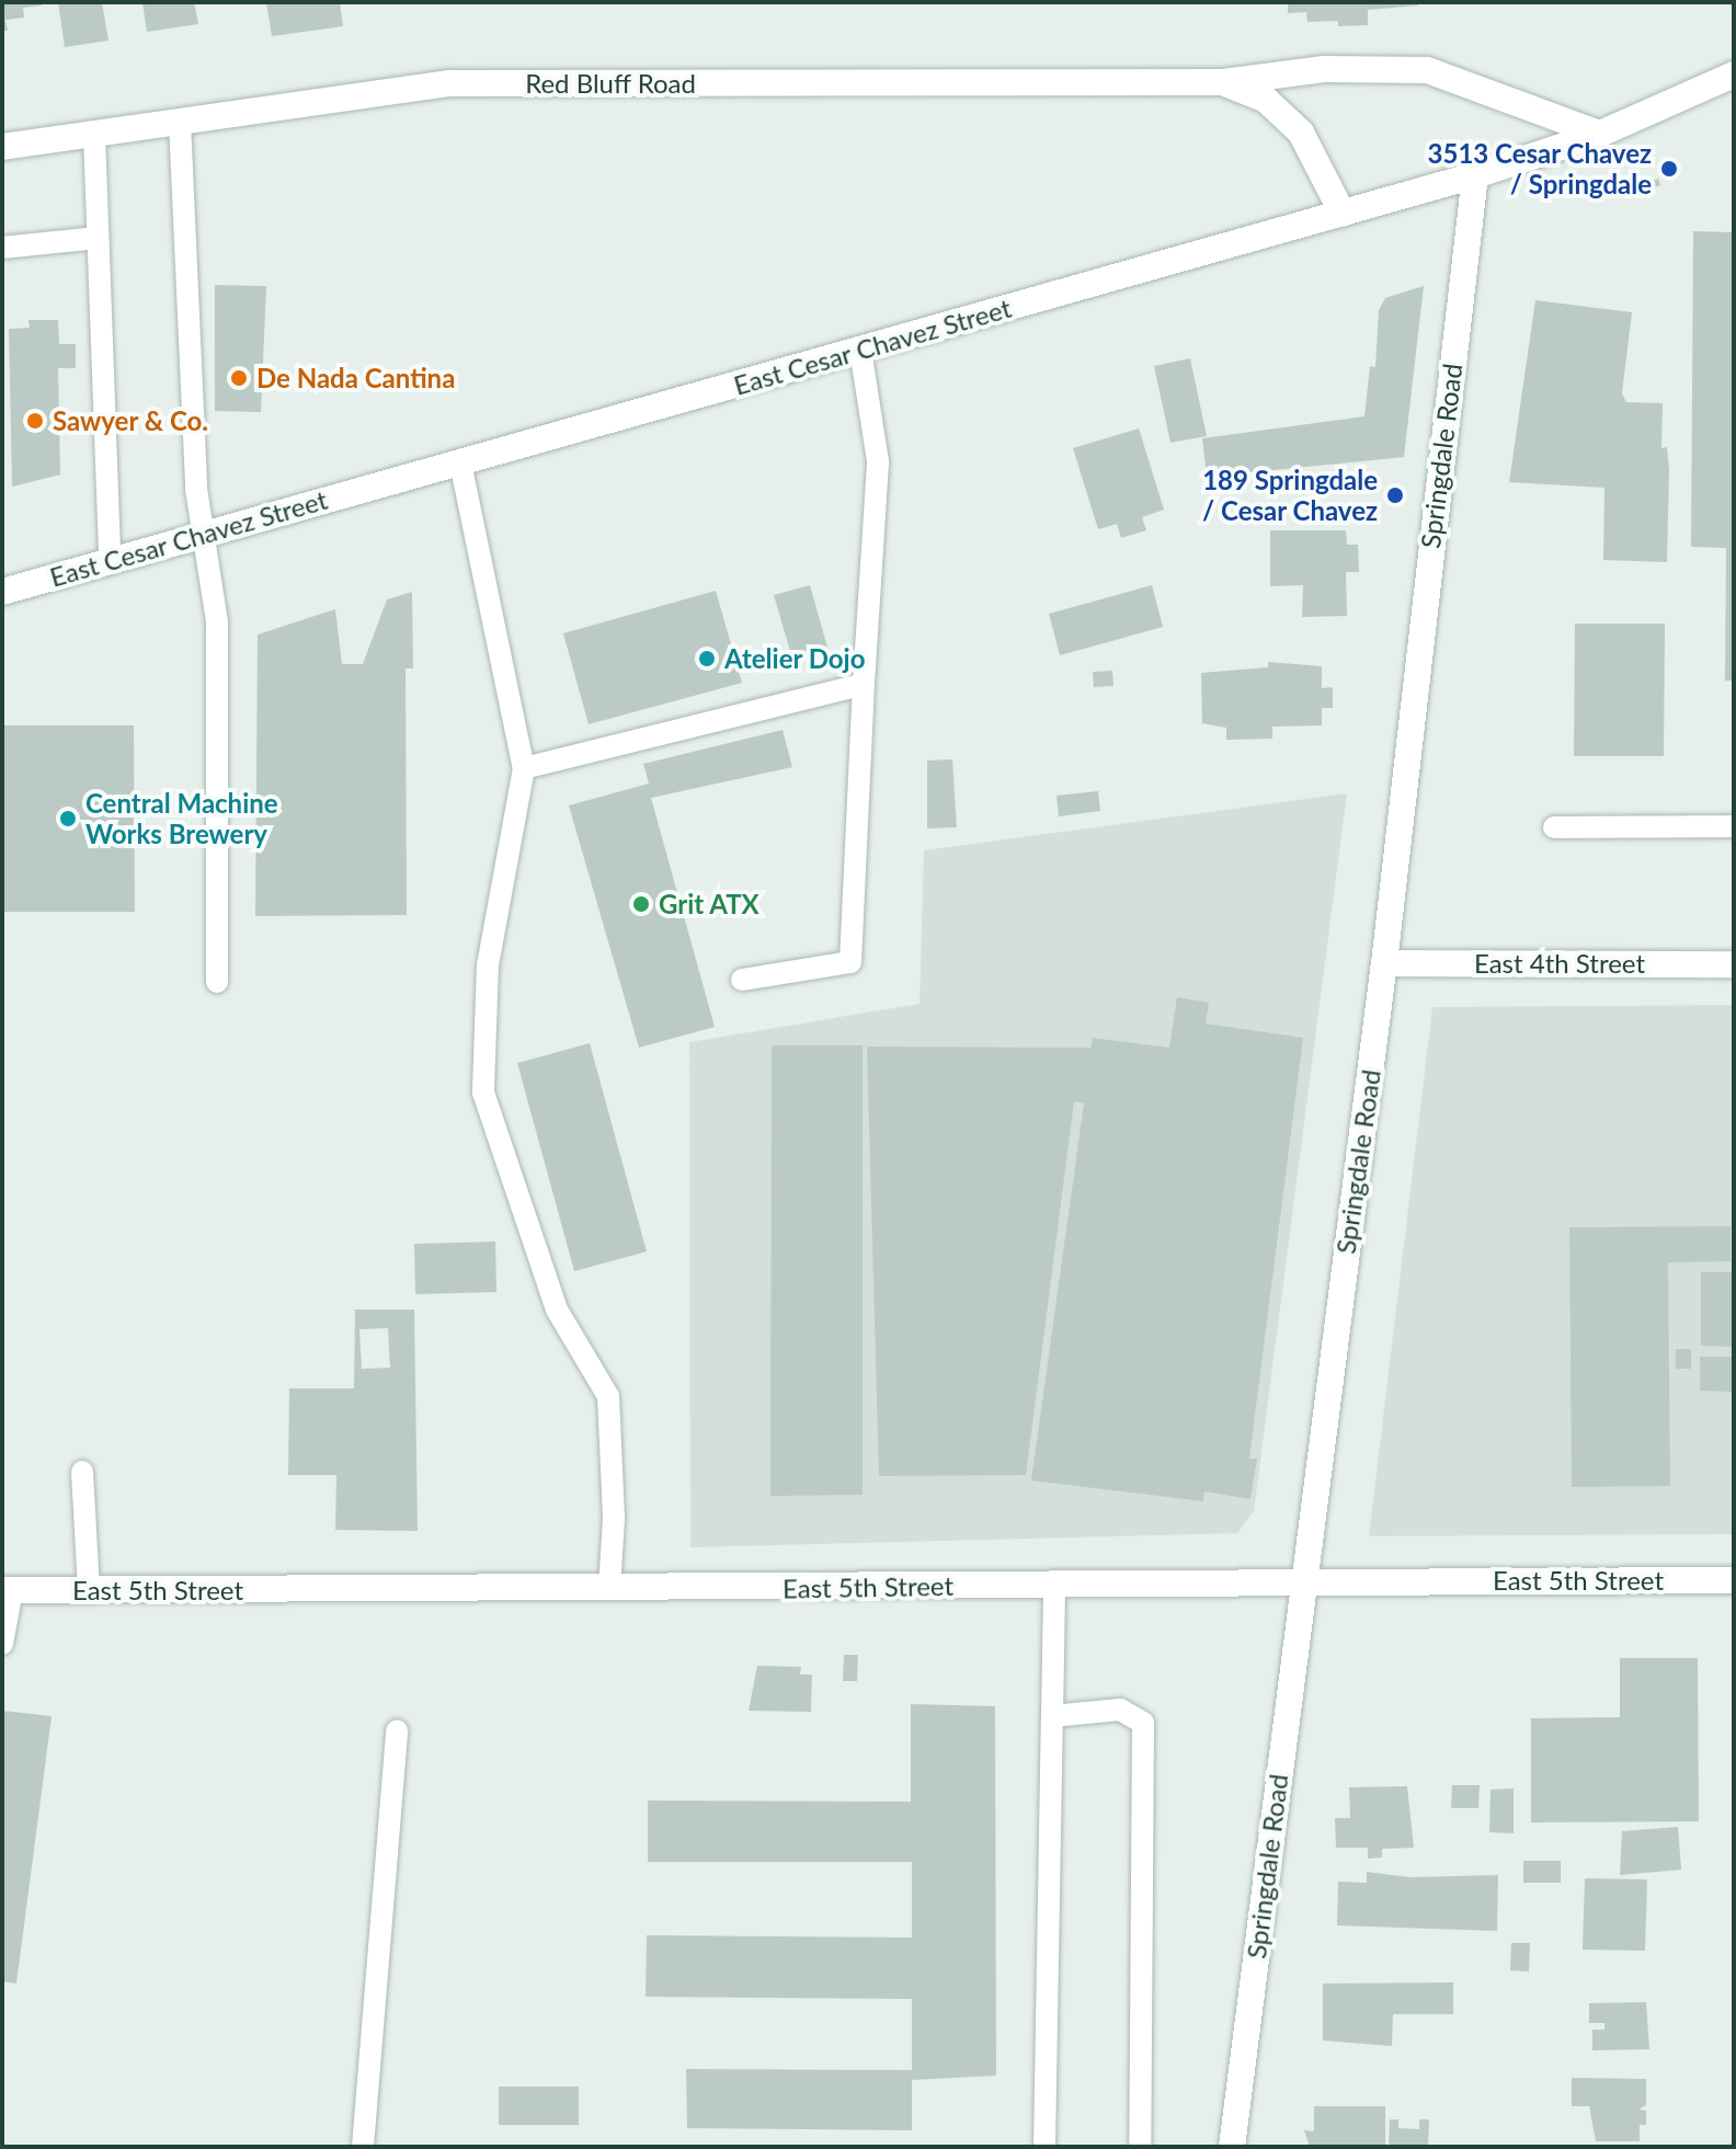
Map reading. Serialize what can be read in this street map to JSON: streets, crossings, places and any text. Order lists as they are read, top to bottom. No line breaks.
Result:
{"streets":{"street":["Red Bluff Road","East Cesar Chavez Street","Springdale Road","East 4th Street","East 5th Street"]},"crossings":[["Red Bluff Road","East Cesar Chavez Street"],["East Cesar Chavez Street","Springdale Road"],["Springdale Road","East 4th Street"],["Springdale Road","East 5th Street"]],"places":["3513 Cesar Chavez / Springdale","De Nada Cantina","Sawyer & Co.","189 Springdale / Cesar Chavez","Atelier Dojo","Central Machine Works Brewery","Grit ATX"]}
